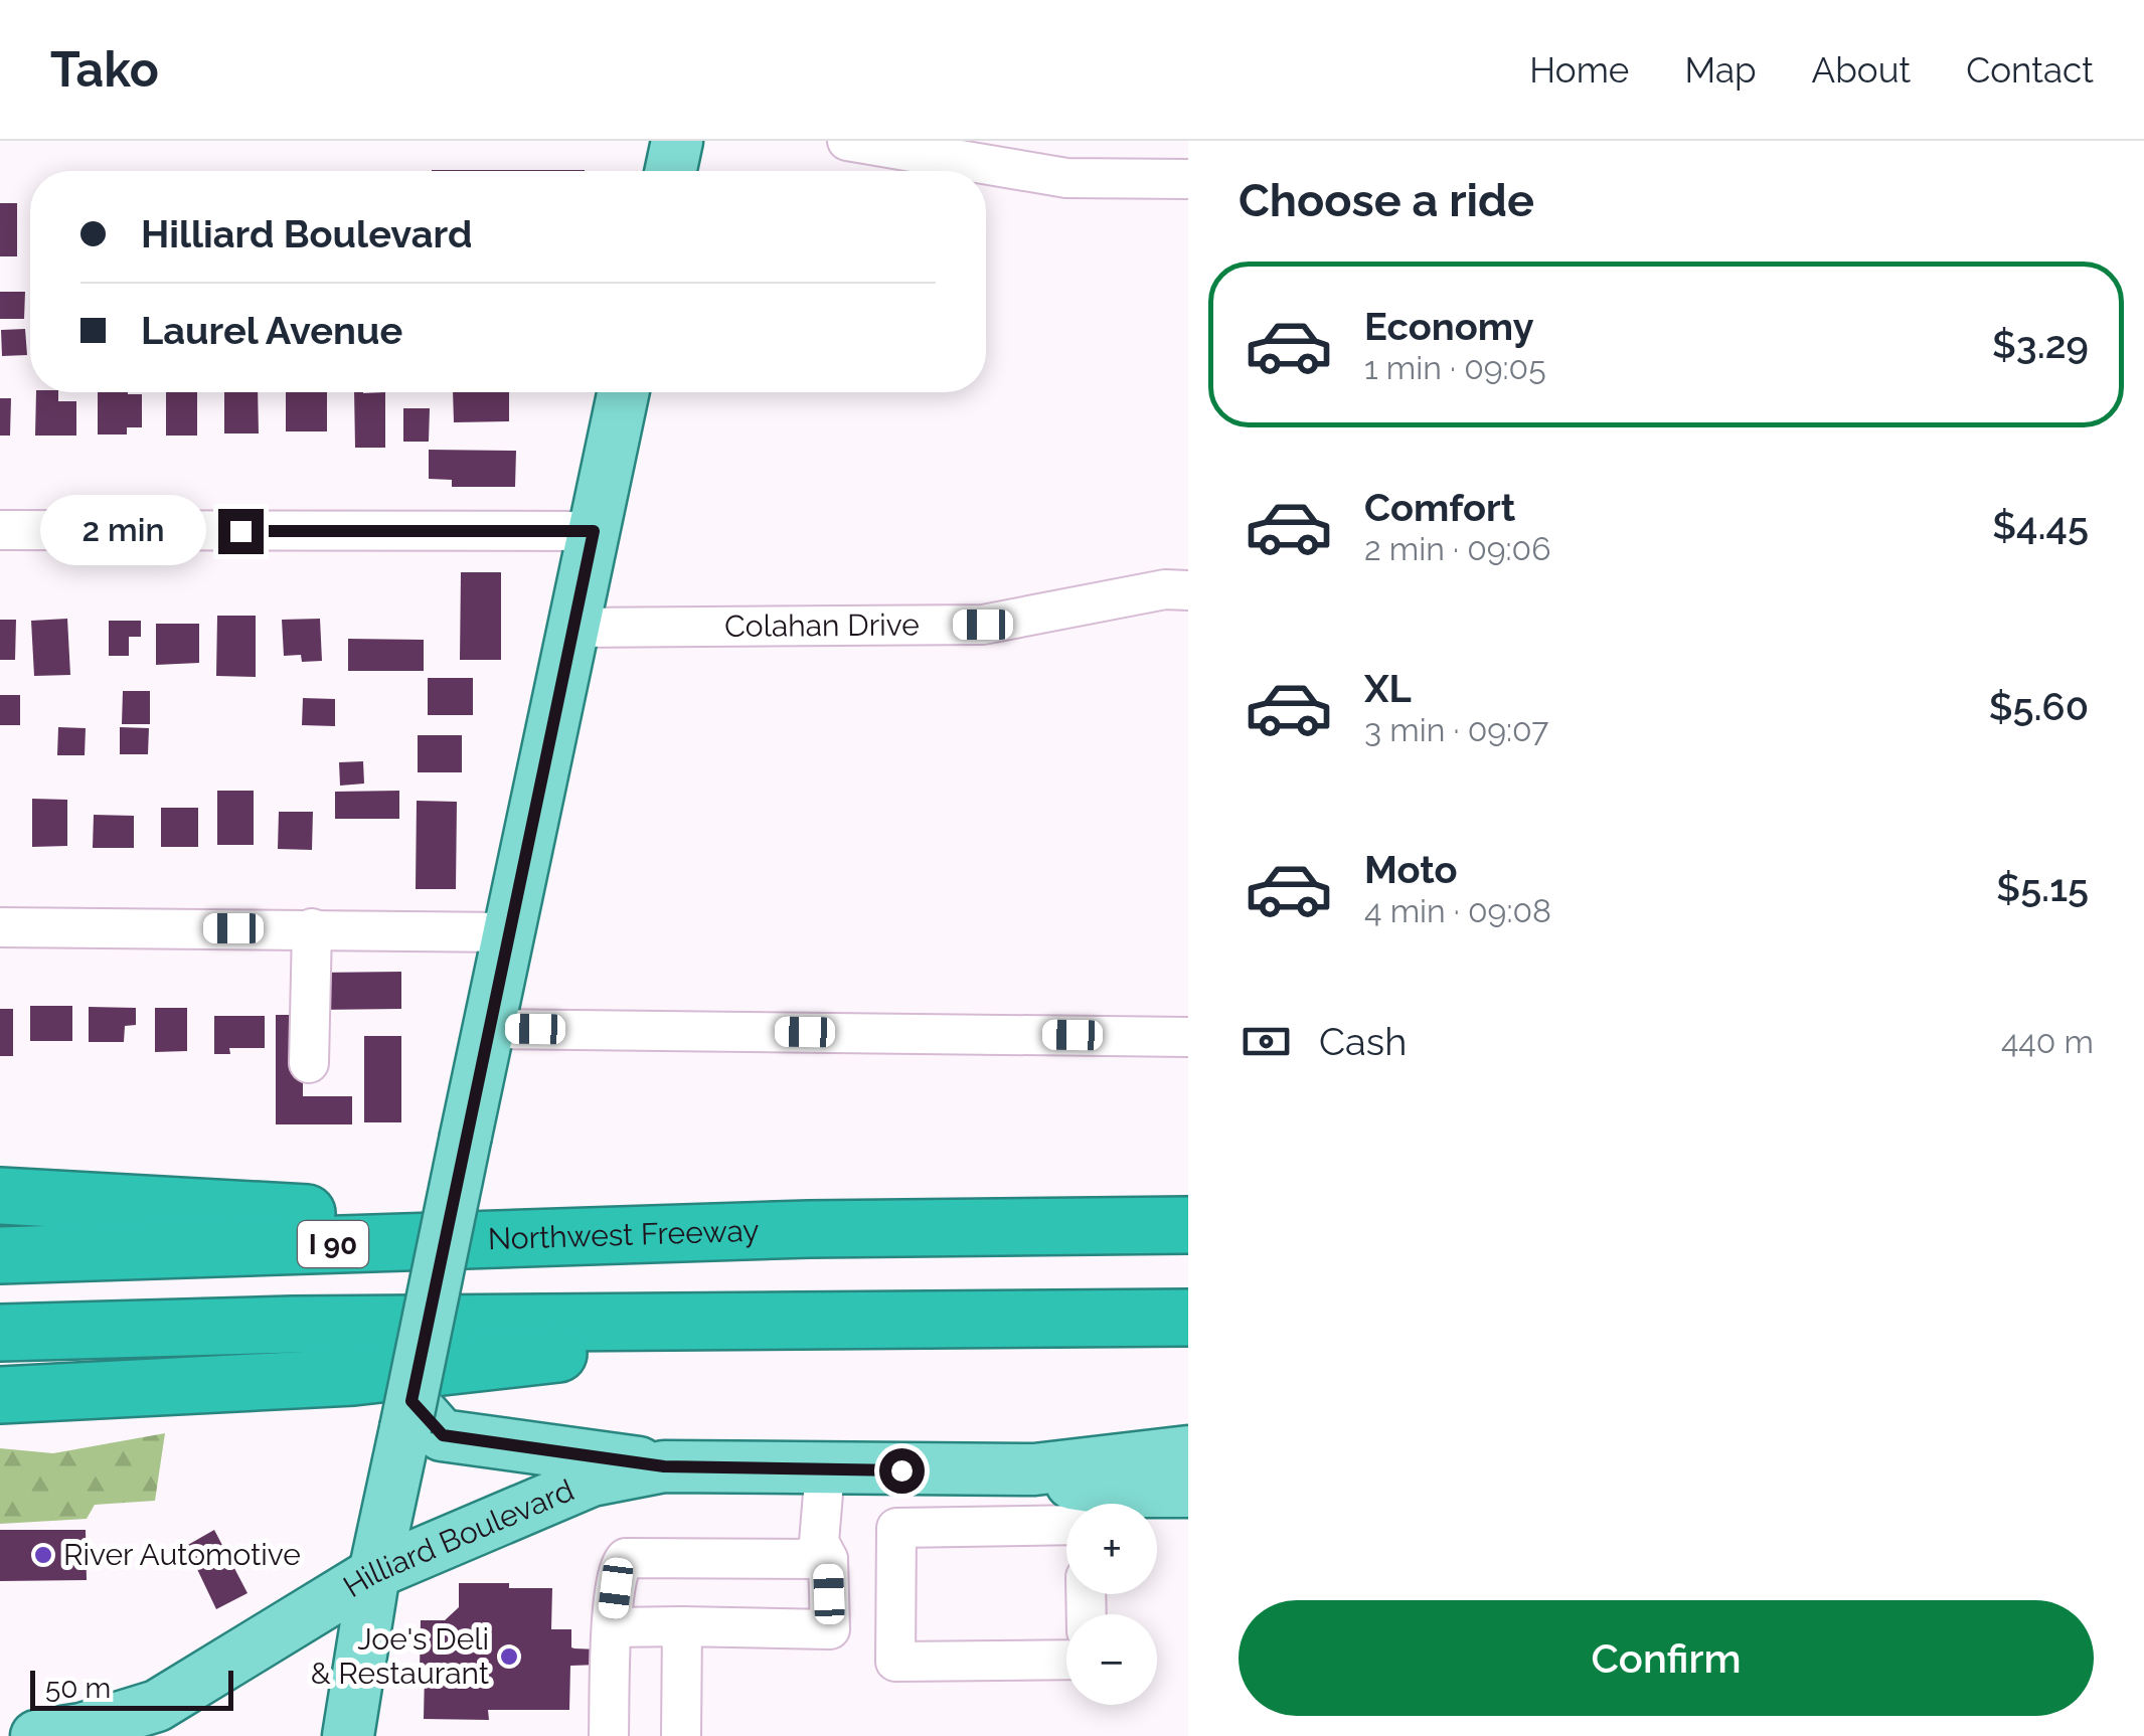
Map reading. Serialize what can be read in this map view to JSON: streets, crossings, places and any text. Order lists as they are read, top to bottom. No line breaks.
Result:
{"streets":{"highway":["Northwest Freeway","I 90"],"main road":["Hilliard Boulevard"],"street":["Colahan Drive"]},"places":["River Automotive","Joe's Deli & Restaurant"],"scale_bar":"50 m","page":{"header":"Tako","nav":["Home","Map","About","Contact"],"heading":"Choose a ride","banner":["Hilliard Boulevard","Laurel Avenue"],"list":[{"name":"Economy","note":"1 min · 09:05","value":"$3.29"},{"name":"Comfort","note":"2 min · 09:06","value":"$4.45"},{"name":"XL","note":"3 min · 09:07","value":"$5.60"},{"name":"Moto","note":"4 min · 09:08","value":"$5.15"}],"bubble":"2 min","pay":["Cash","440 m"],"map_buttons":["+","−"],"buttons":"Confirm","scale":"50 m"}}
